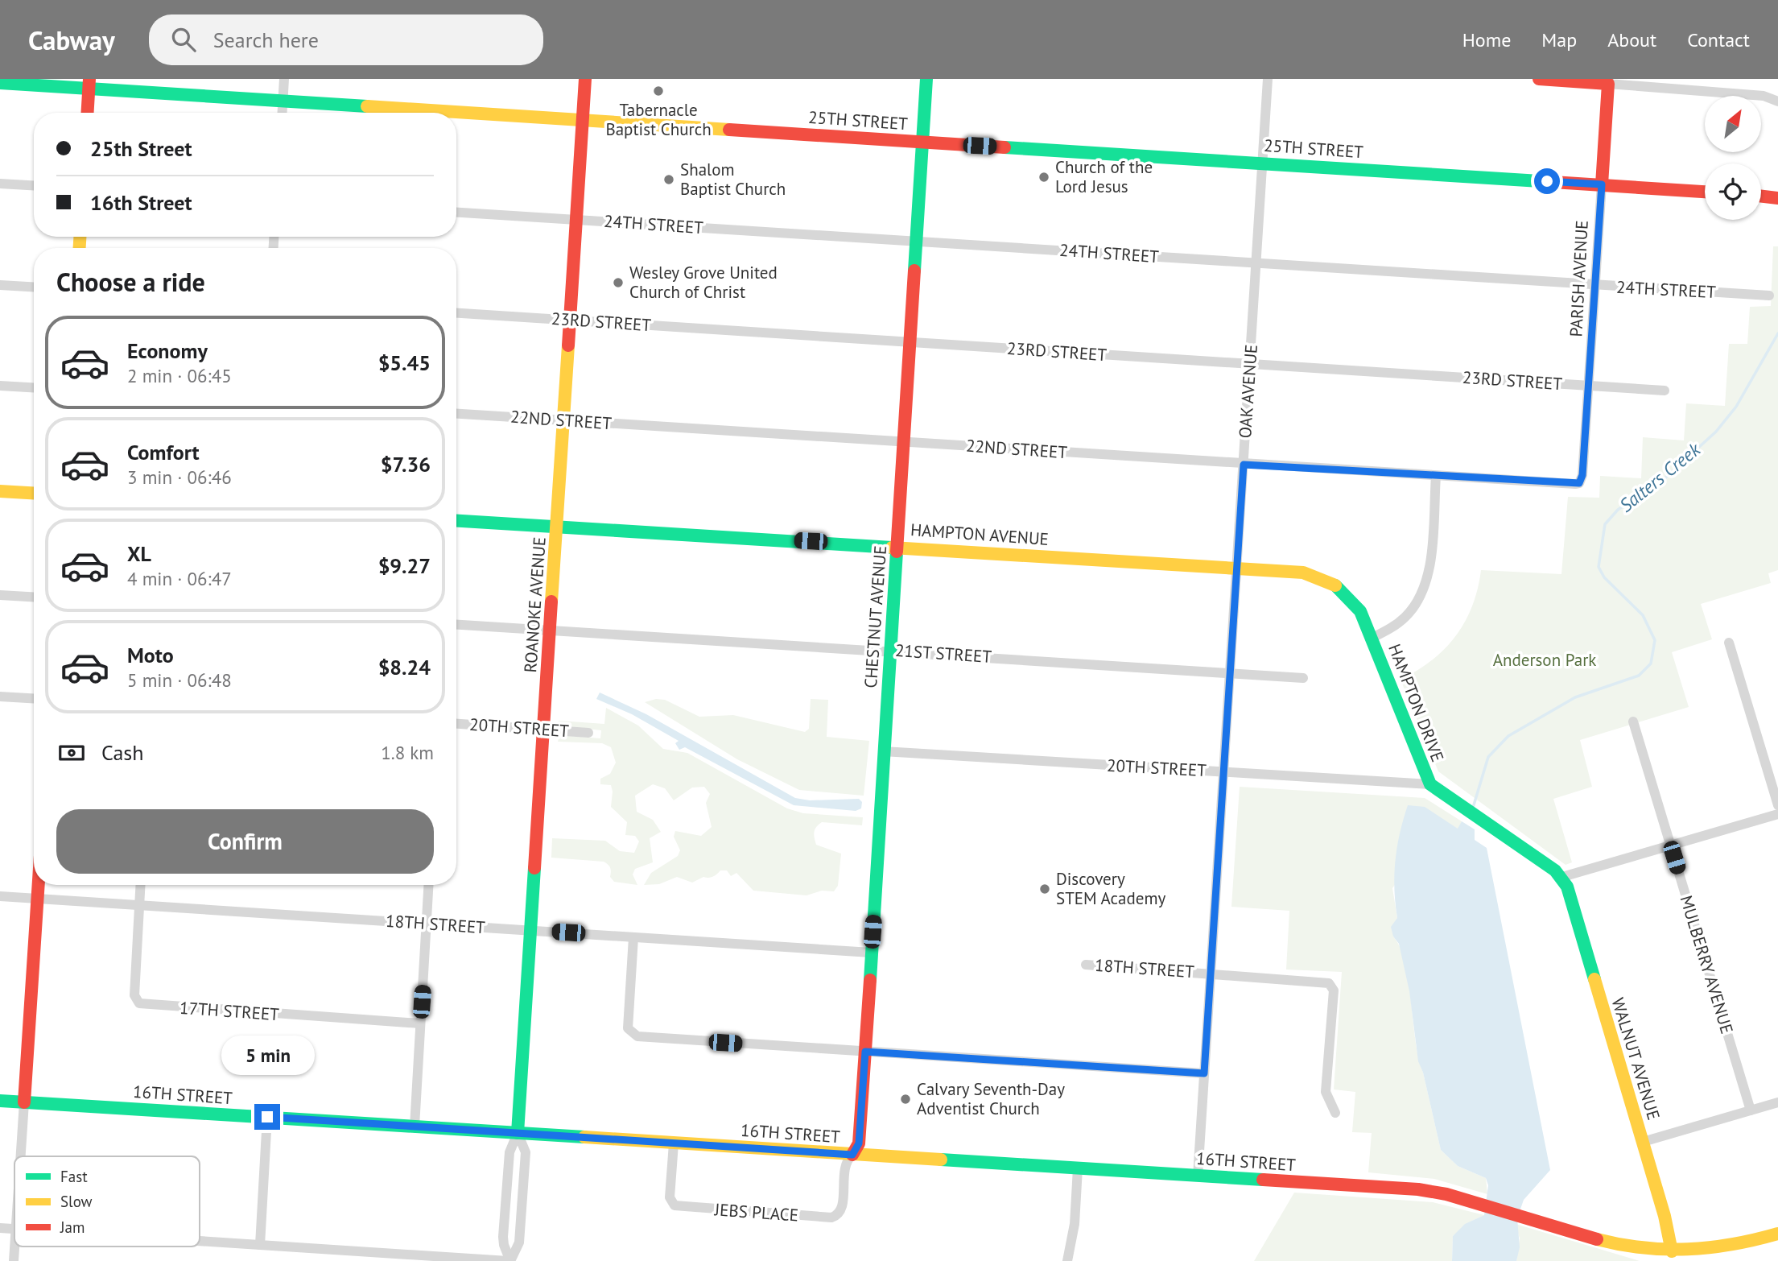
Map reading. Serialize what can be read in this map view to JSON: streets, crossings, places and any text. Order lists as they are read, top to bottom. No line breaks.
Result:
{"streets":{"street":["25TH STREET","24TH STREET","PARISH AVENUE","23RD STREET","OAK AVENUE","22ND STREET","HAMPTON AVENUE","ROANOKE AVENUE","CHESTNUT AVENUE","21ST STREET","HAMPTON DRIVE","20TH STREET","18TH STREET","MULBERRY AVENUE","17TH STREET","WALNUT AVENUE","16TH STREET","JEBS PLACE"]},"crossings":[["25TH STREET","PARISH AVENUE"],["25TH STREET","OAK AVENUE"],["25TH STREET","ROANOKE AVENUE"],["25TH STREET","CHESTNUT AVENUE"],["24TH STREET","PARISH AVENUE"],["24TH STREET","OAK AVENUE"],["24TH STREET","ROANOKE AVENUE"],["24TH STREET","CHESTNUT AVENUE"],["PARISH AVENUE","23RD STREET"],["PARISH AVENUE","22ND STREET"],["23RD STREET","OAK AVENUE"],["23RD STREET","ROANOKE AVENUE"],["23RD STREET","CHESTNUT AVENUE"],["OAK AVENUE","22ND STREET"],["OAK AVENUE","HAMPTON AVENUE"],["OAK AVENUE","21ST STREET"],["OAK AVENUE","HAMPTON DRIVE"],["OAK AVENUE","20TH STREET"],["OAK AVENUE","18TH STREET"],["OAK AVENUE","16TH STREET"],["22ND STREET","ROANOKE AVENUE"],["22ND STREET","CHESTNUT AVENUE"],["HAMPTON AVENUE","ROANOKE AVENUE"],["HAMPTON AVENUE","CHESTNUT AVENUE"],["HAMPTON AVENUE","HAMPTON DRIVE"],["ROANOKE AVENUE","21ST STREET"],["ROANOKE AVENUE","20TH STREET"],["ROANOKE AVENUE","18TH STREET"],["ROANOKE AVENUE","16TH STREET"],["CHESTNUT AVENUE","21ST STREET"],["CHESTNUT AVENUE","20TH STREET"],["CHESTNUT AVENUE","18TH STREET"],["CHESTNUT AVENUE","16TH STREET"],["CHESTNUT AVENUE","JEBS PLACE"],["HAMPTON DRIVE","20TH STREET"],["HAMPTON DRIVE","WALNUT AVENUE"],["18TH STREET","17TH STREET"],["WALNUT AVENUE","16TH STREET"],["16TH STREET","JEBS PLACE"]],"water":["Salters Creek"],"parks":["Anderson Park"],"places":["Tabernacle Baptist Church","Church of the Lord Jesus","Shalom Baptist Church","Wesley Grove United Church of Christ","Discovery STEM Academy","Calvary Seventh-Day Adventist Church"],"legend":["Fast","Slow","Jam"],"north":"top right","page":{"header":"Cabway","search":"Search here","nav":["Home","Map","About","Contact"],"banner":["25th Street","16th Street"],"heading":"Choose a ride","list":[{"name":"Economy","note":"2 min · 06:45","value":"$5.45"},{"name":"Comfort","note":"3 min · 06:46","value":"$7.36"},{"name":"XL","note":"4 min · 06:47","value":"$9.27"},{"name":"Moto","note":"5 min · 06:48","value":"$8.24"}],"pay":["Cash","1.8 km"],"buttons":"Confirm","bubble":"5 min"}}
